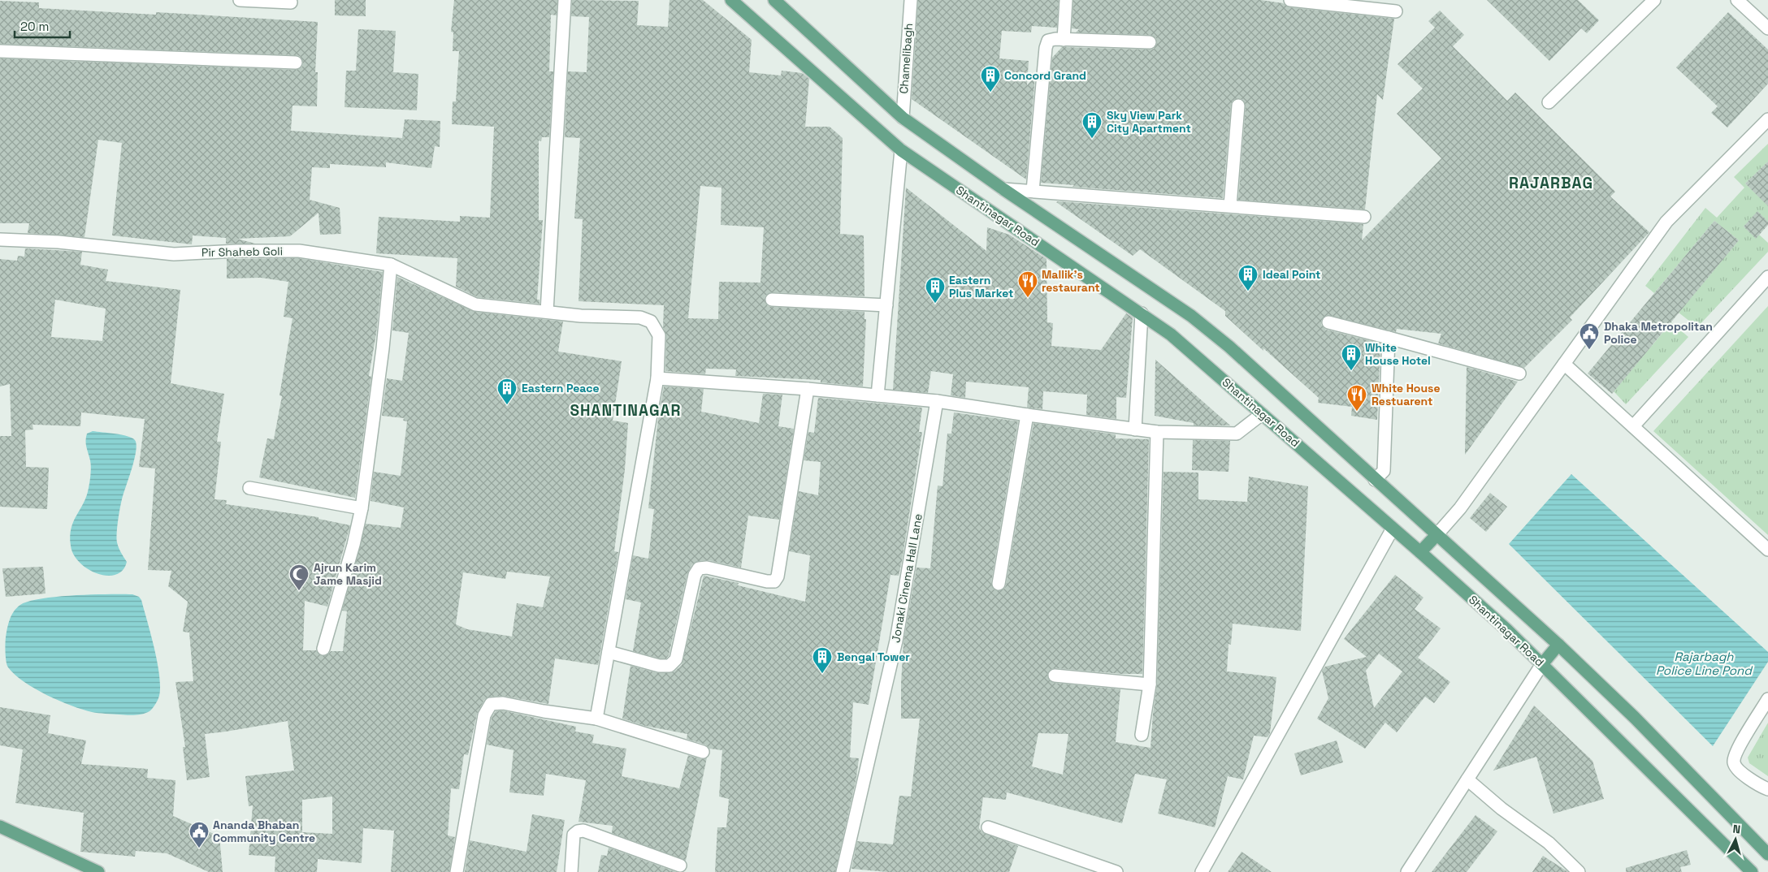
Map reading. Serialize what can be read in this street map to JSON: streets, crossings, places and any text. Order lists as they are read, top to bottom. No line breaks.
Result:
{"streets":{"main road":["Shantinagar Road"],"street":["Chamelibagh","Pir Shaheb Goli","Jonaki Cinema Hall Lane"]},"districts":["RAJARBAG","SHANTINAGAR"],"water":["Rajarbagh Police Line Pond"],"places":{"building":["Concord Grand","Sky View Park City Apartment","Ideal Point","Eastern Plus Market","White House Hotel","Eastern Peace","Bengal Tower"],"restaurant":["Mallik's restaurant","White House Restuarent"],"public building":["Dhaka Metropolitan Police","Ananda Bhaban Community Centre"],"mosque":["Ajrun Karim Jame Masjid"]},"scale_bar":"20 m","north":"top"}
